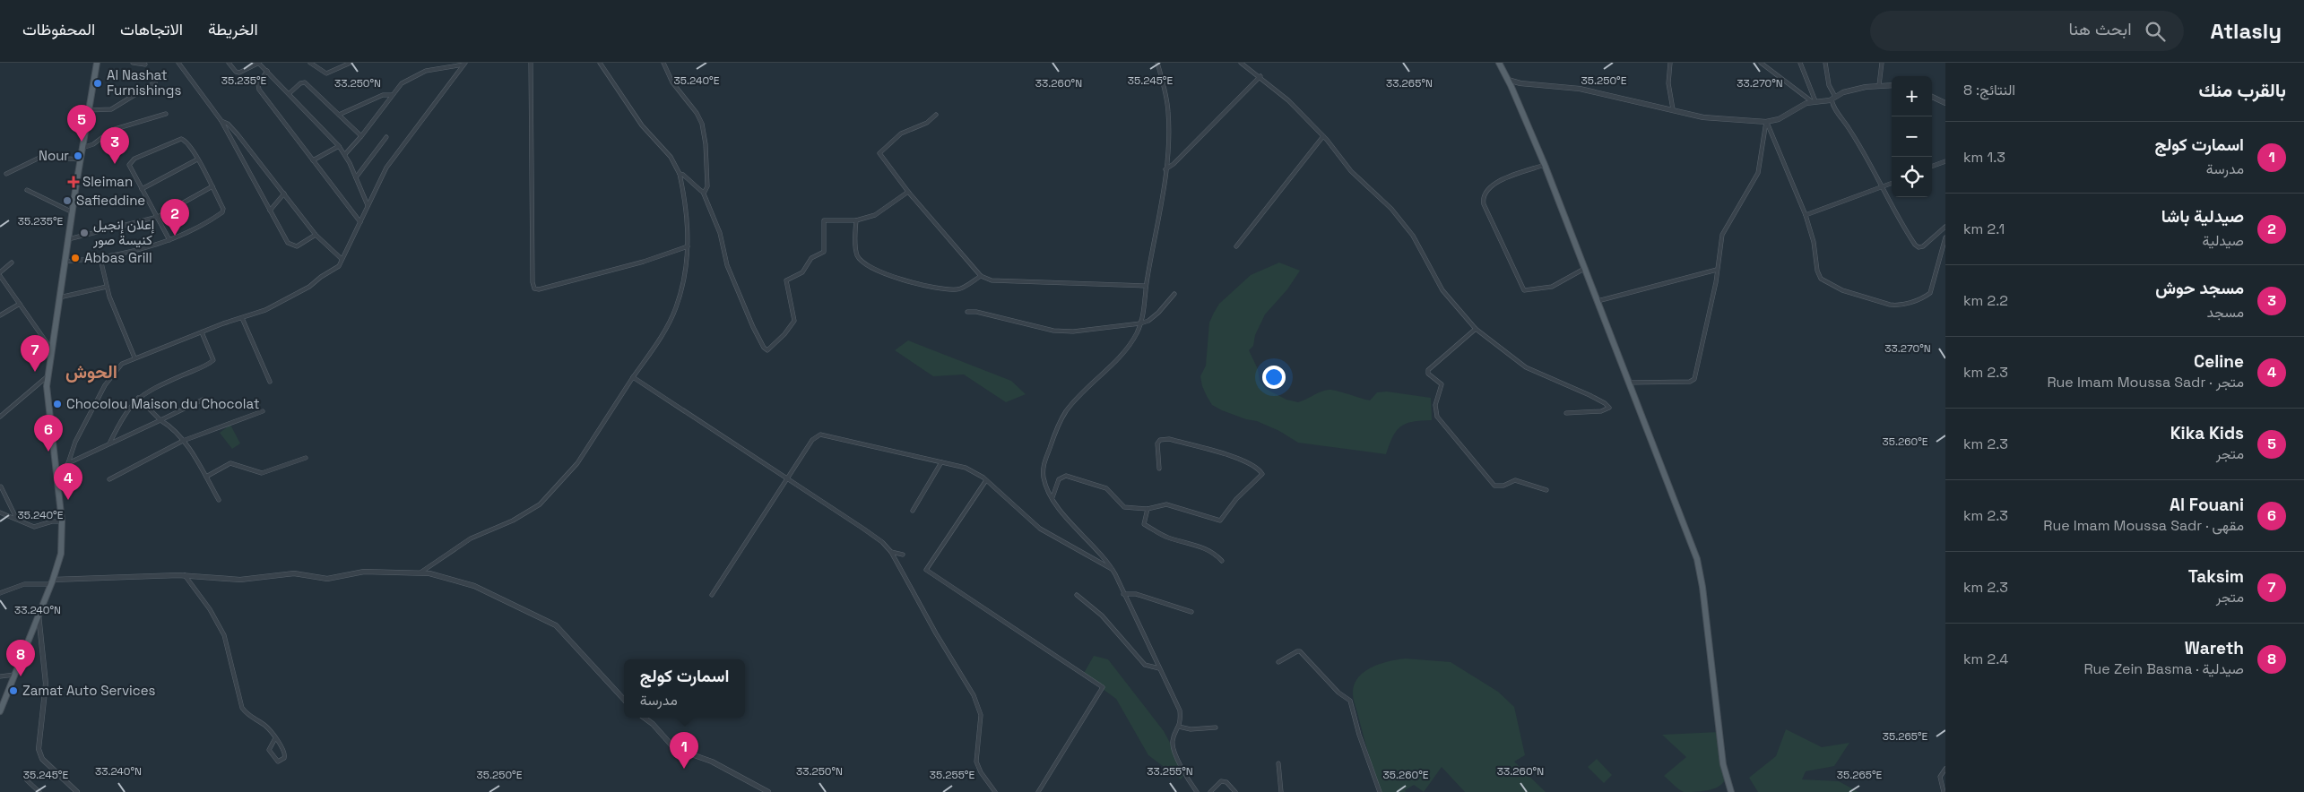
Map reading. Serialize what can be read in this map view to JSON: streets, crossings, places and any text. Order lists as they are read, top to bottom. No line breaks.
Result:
{"districts":["الحوش"],"places":{"other":["Al Nashat Furnishings","Nour","Safieddine","إعلان إنجيل كنيسة صور","Abbas Grill","Chocolou Maison du Chocolat","Zamat Auto Services"],"health":["Sleiman"]},"page":{"header":"Atlasly","search":"ابحث هنا","nav":["الخريطة","الاتجاهات","المحفوظات"],"heading":["بالقرب منك","النتائج: 8"],"map_buttons":["+","−"],"pins":["5","3","2","7","6","4","8","1"],"list":[{"mark":"1","name":"اسمارت كولج","note":"مدرسة","value":"1.3 km"},{"mark":"2","name":"صيدلية باشا","note":"صيدلية","value":"2.1 km"},{"mark":"3","name":"مسجد حوش","note":"مسجد","value":"2.2 km"},{"mark":"4","name":"Celine","note":"متجر · Rue Imam Moussa Sadr","value":"2.3 km"},{"mark":"5","name":"Kika Kids","note":"متجر","value":"2.3 km"},{"mark":"6","name":"Al Fouani","note":"مقهى · Rue Imam Moussa Sadr","value":"2.3 km"},{"mark":"7","name":"Taksim","note":"متجر","value":"2.3 km"},{"mark":"8","name":"Wareth","note":"صيدلية · Rue Zein Basma","value":"2.4 km"}],"popup":["اسمارت كولج","مدرسة"]},"coordinates":["35.235°E","35.240°E","35.245°E","35.250°E","33.260°N","33.250°N","33.265°N","33.270°N","35.260°E","33.240°N","35.265°E","33.255°N","35.255°E"]}
